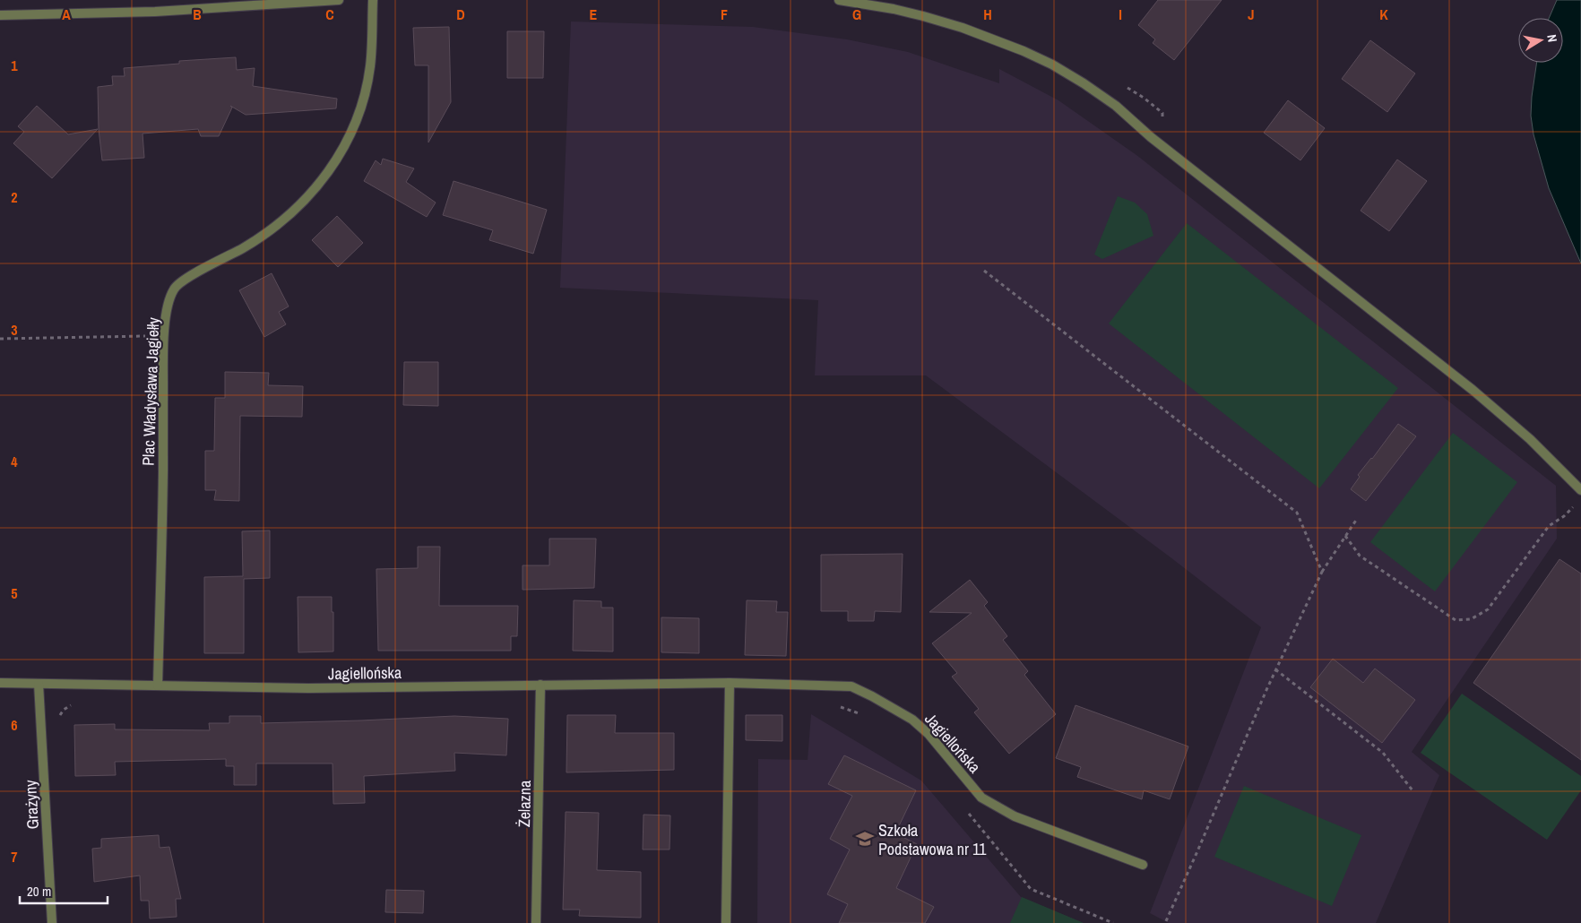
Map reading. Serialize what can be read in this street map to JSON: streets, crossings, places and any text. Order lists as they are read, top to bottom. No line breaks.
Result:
{"streets":{"street":["Plac Władysława Jagiełły","Jagiellońska","Żelazna","Grażyny"]},"crossings":[["Plac Władysława Jagiełły","Jagiellońska"],["Jagiellońska","Żelazna"],["Jagiellońska","Grażyny"]],"places":{"school or university":["Szkoła Podstawowa nr 11"]},"scale_bar":"20 m","north":"right","grid":{"columns":["A","B","C","D","E","F","G","H","I","J","K"],"rows":["1","2","3","4","5","6","7"]}}
